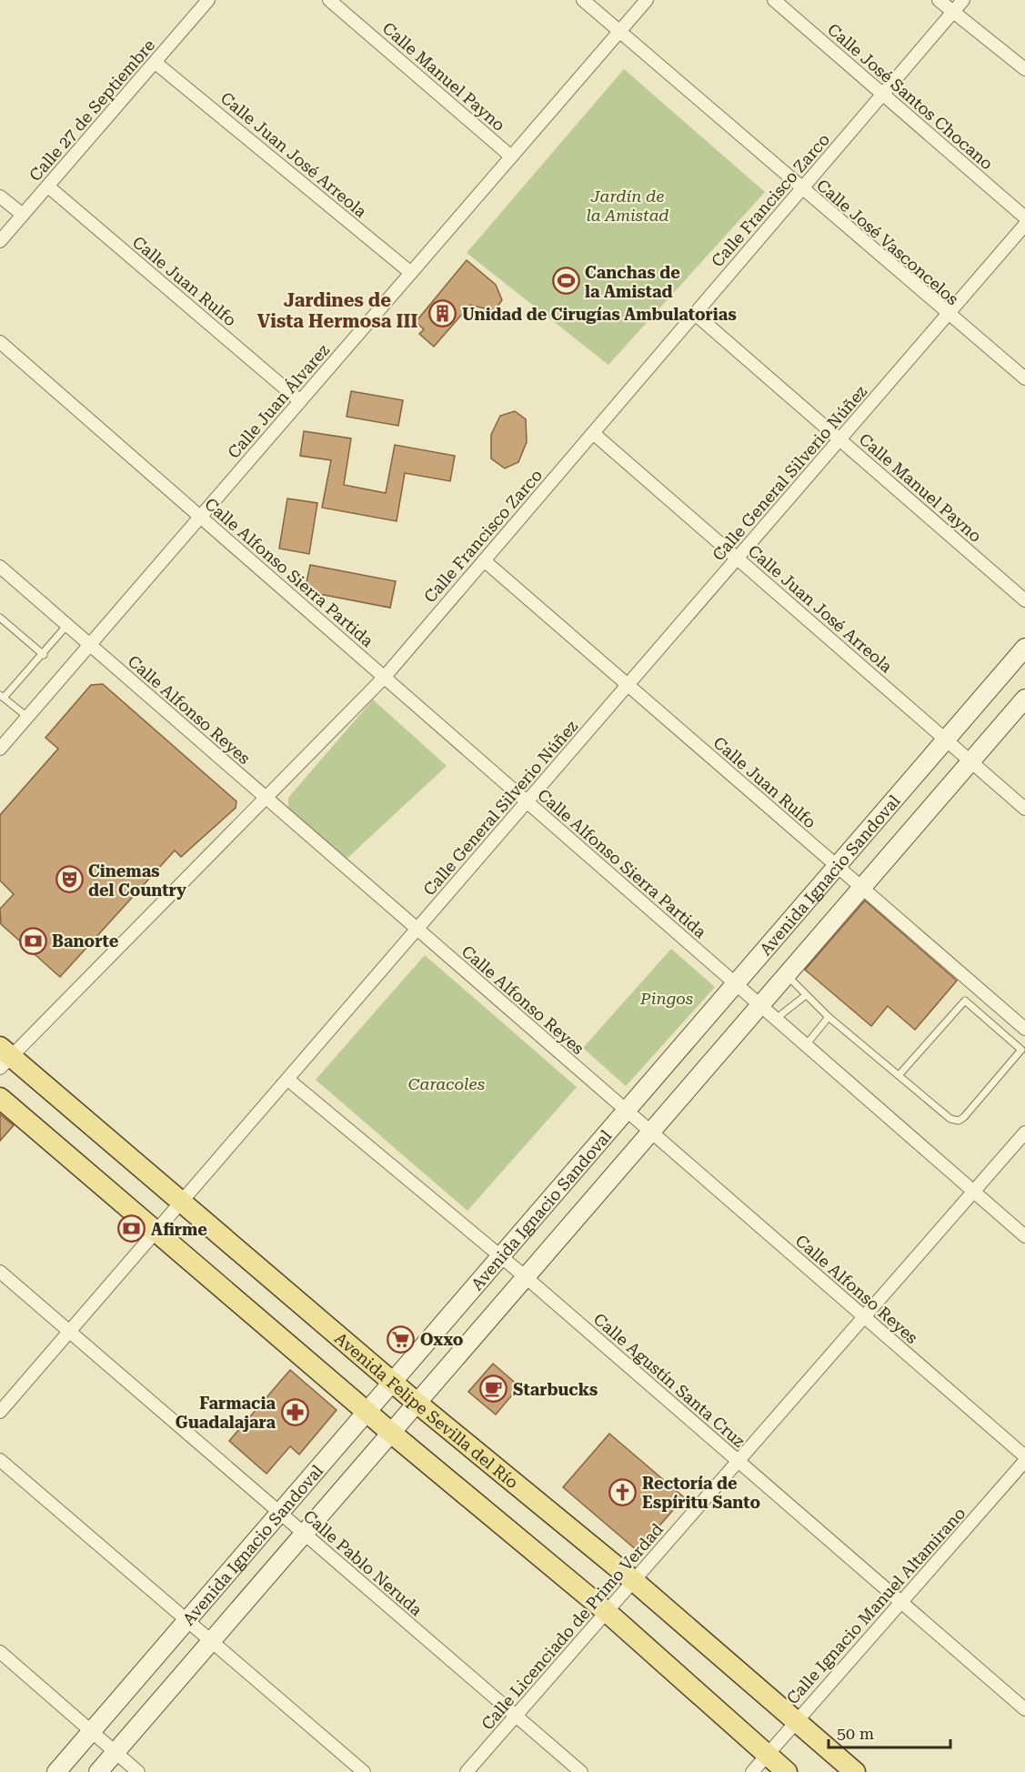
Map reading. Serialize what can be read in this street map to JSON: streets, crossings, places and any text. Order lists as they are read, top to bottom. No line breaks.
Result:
{"streets":{"main road":["Avenida Ignacio Sandoval","Avenida Felipe Sevilla del Río"],"street":["Calle Manuel Payno","Calle José Santos Chocano","Calle 27 de Septiembre","Calle Juan José Arreola","Calle Francisco Zarco","Calle José Vasconcelos","Calle Juan Rulfo","Calle Juan Álvarez","Calle General Silverio Núñez","Calle Alfonso Sierra Partida","Calle Alfonso Reyes","Calle Agustín Santa Cruz","Calle Pablo Neruda","Calle Ignacio Manuel Altamirano","Calle Licenciado de Primo Verdad"]},"crossings":[["Calle Manuel Payno","Calle Francisco Zarco"],["Calle Manuel Payno","Calle Juan Álvarez"],["Calle Manuel Payno","Calle General Silverio Núñez"],["Calle José Santos Chocano","Calle Francisco Zarco"],["Calle 27 de Septiembre","Calle Juan José Arreola"],["Calle 27 de Septiembre","Calle Juan Rulfo"],["Calle Juan José Arreola","Calle Francisco Zarco"],["Calle Juan José Arreola","Calle Juan Álvarez"],["Calle Juan José Arreola","Calle General Silverio Núñez"],["Calle Juan José Arreola","Avenida Ignacio Sandoval"],["Calle Francisco Zarco","Calle José Vasconcelos"],["Calle Francisco Zarco","Calle Juan Rulfo"],["Calle Francisco Zarco","Calle Alfonso Sierra Partida"],["Calle Francisco Zarco","Calle Alfonso Reyes"],["Calle Francisco Zarco","Avenida Felipe Sevilla del Río"],["Calle José Vasconcelos","Calle Juan Álvarez"],["Calle José Vasconcelos","Calle General Silverio Núñez"],["Calle Juan Rulfo","Calle Juan Álvarez"],["Calle Juan Rulfo","Calle General Silverio Núñez"],["Calle Juan Rulfo","Avenida Ignacio Sandoval"],["Calle Juan Álvarez","Calle Alfonso Sierra Partida"],["Calle Juan Álvarez","Calle Alfonso Reyes"],["Calle General Silverio Núñez","Calle Alfonso Sierra Partida"],["Calle General Silverio Núñez","Calle Alfonso Reyes"],["Calle General Silverio Núñez","Calle Agustín Santa Cruz"],["Calle General Silverio Núñez","Avenida Felipe Sevilla del Río"],["Calle General Silverio Núñez","Calle Pablo Neruda"],["Calle Alfonso Sierra Partida","Avenida Ignacio Sandoval"],["Calle Alfonso Sierra Partida","Calle Licenciado de Primo Verdad"],["Calle Alfonso Reyes","Avenida Ignacio Sandoval"],["Calle Alfonso Reyes","Calle Licenciado de Primo Verdad"],["Avenida Ignacio Sandoval","Calle Agustín Santa Cruz"],["Avenida Ignacio Sandoval","Avenida Felipe Sevilla del Río"],["Avenida Ignacio Sandoval","Calle Pablo Neruda"],["Calle Agustín Santa Cruz","Calle Ignacio Manuel Altamirano"],["Calle Agustín Santa Cruz","Calle Licenciado de Primo Verdad"],["Avenida Felipe Sevilla del Río","Calle Ignacio Manuel Altamirano"],["Avenida Felipe Sevilla del Río","Calle Licenciado de Primo Verdad"],["Calle Pablo Neruda","Calle Licenciado de Primo Verdad"]],"districts":["Jardines de Vista Hermosa III"],"parks":["Jardín de la Amistad","Pingos","Caracoles"],"places":{"sports":["Canchas de la Amistad"],"building":["Unidad de Cirugías Ambulatorias"],"theatre":["Cinemas del Country"],"bank":["Banorte","Afirme"],"supermarket":["Oxxo"],"cafe":["Starbucks"],"pharmacy":["Farmacia Guadalajara"],"church":["Rectoría de Espíritu Santo"]},"scale_bar":"50 m"}
